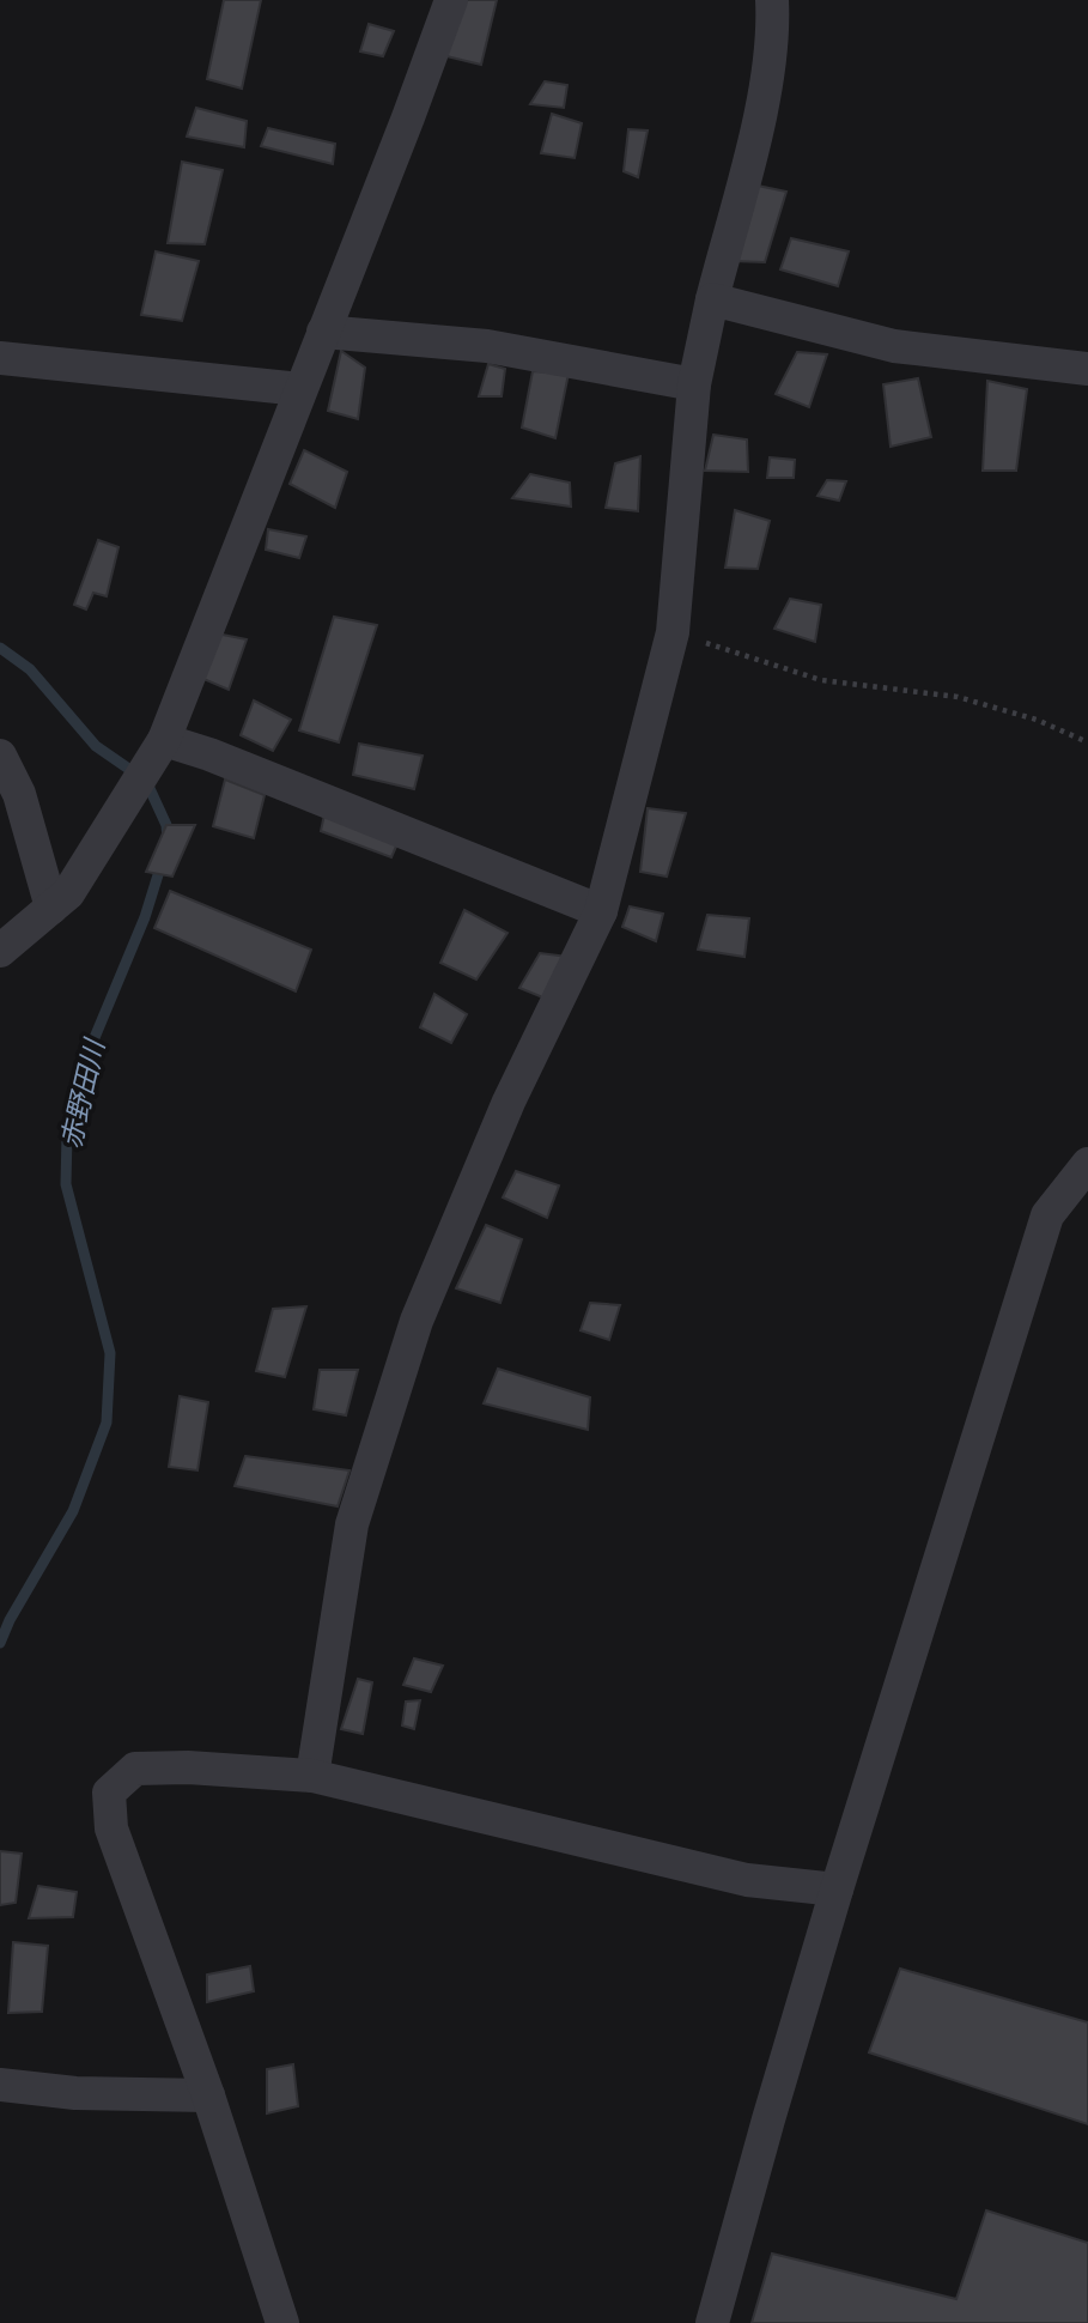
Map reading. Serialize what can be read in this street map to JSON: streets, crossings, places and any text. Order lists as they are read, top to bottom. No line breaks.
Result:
{"water":["赤野田川"]}
